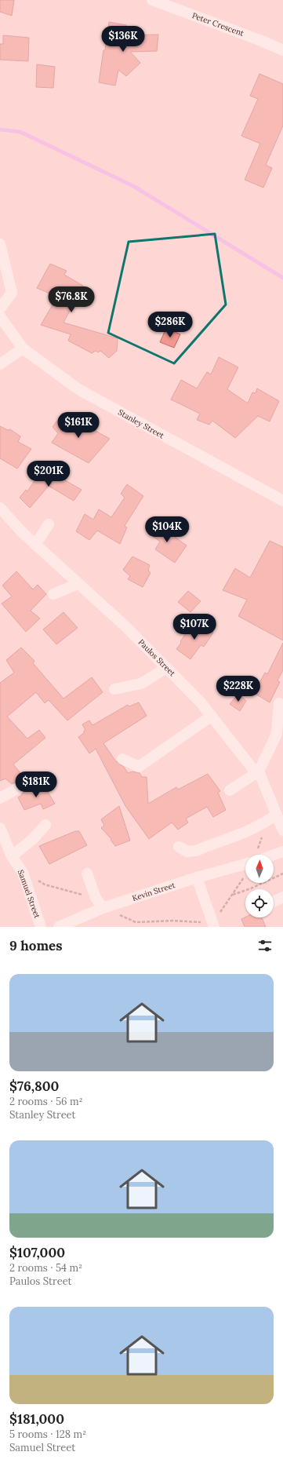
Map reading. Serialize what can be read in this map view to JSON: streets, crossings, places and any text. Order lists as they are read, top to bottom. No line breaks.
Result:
{"streets":{"street":["Peter Crescent","Stanley Street","Paulos Street","Kevin Street","Samuel Street"]},"north":"top","page":{"price":["$136K","$76.8K","$286K","$161K","$201K","$104K","$107K","$228K","$181K"],"heading":"9 homes","list":[{"name":"$76,800","note":"2 rooms · 56 m² · Stanley Street"},{"name":"$107,000","note":"2 rooms · 54 m² · Paulos Street"},{"name":"$181,000","note":"5 rooms · 128 m² · Samuel Street"}]}}
